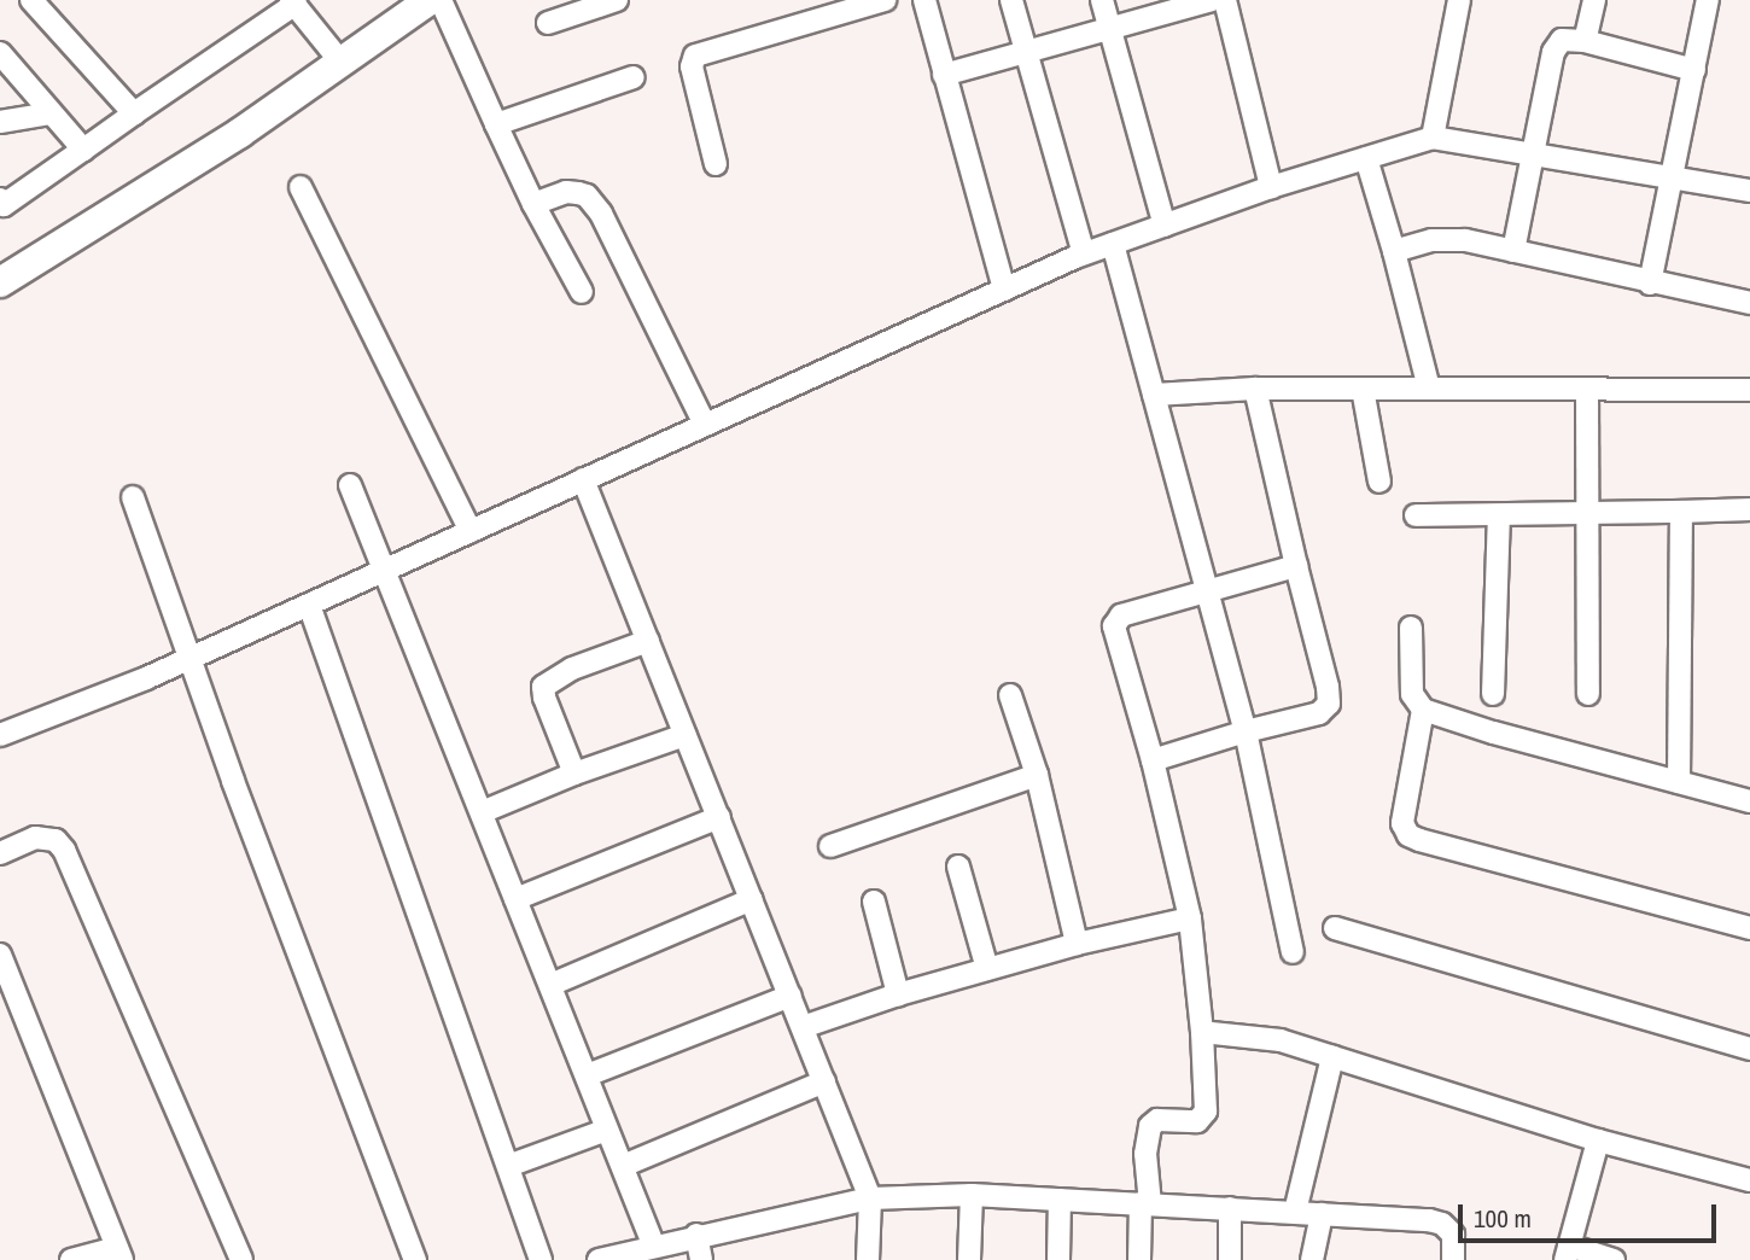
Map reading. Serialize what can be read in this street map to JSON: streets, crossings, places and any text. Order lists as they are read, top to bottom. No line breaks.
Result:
{"scale_bar":"100 m"}
